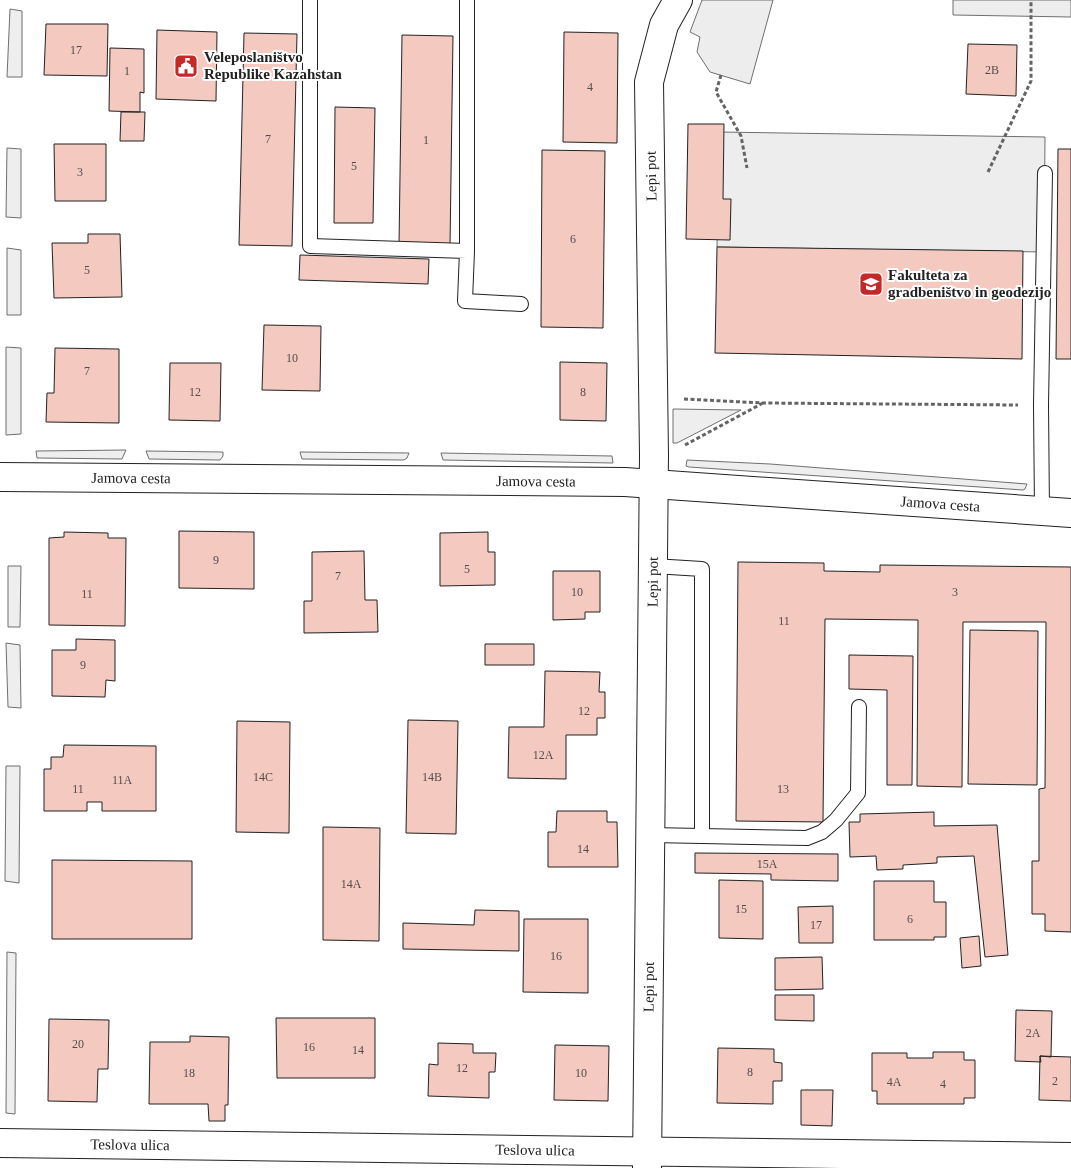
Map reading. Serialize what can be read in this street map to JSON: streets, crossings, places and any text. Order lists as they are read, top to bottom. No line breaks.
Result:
{"streets":{"street":["Lepi pot","Jamova cesta","Teslova ulica"]},"crossings":[["Lepi pot","Jamova cesta"],["Lepi pot","Teslova ulica"]],"places":{"public building":["Veleposlaništvo Republike Kazahstan"],"school or university":["Fakulteta za gradbeništvo in geodezijo"]},"house_numbers":["17","2B","1","4","7","1","5","3","6","5","10","7","12","8","9","5","7","10","3","11","11","9","12","12A","14C","14B","11A","11","13","14","15A","14A","15","6","17","16","2A","20","16","14","12","8","18","10","2","4A","4"]}
